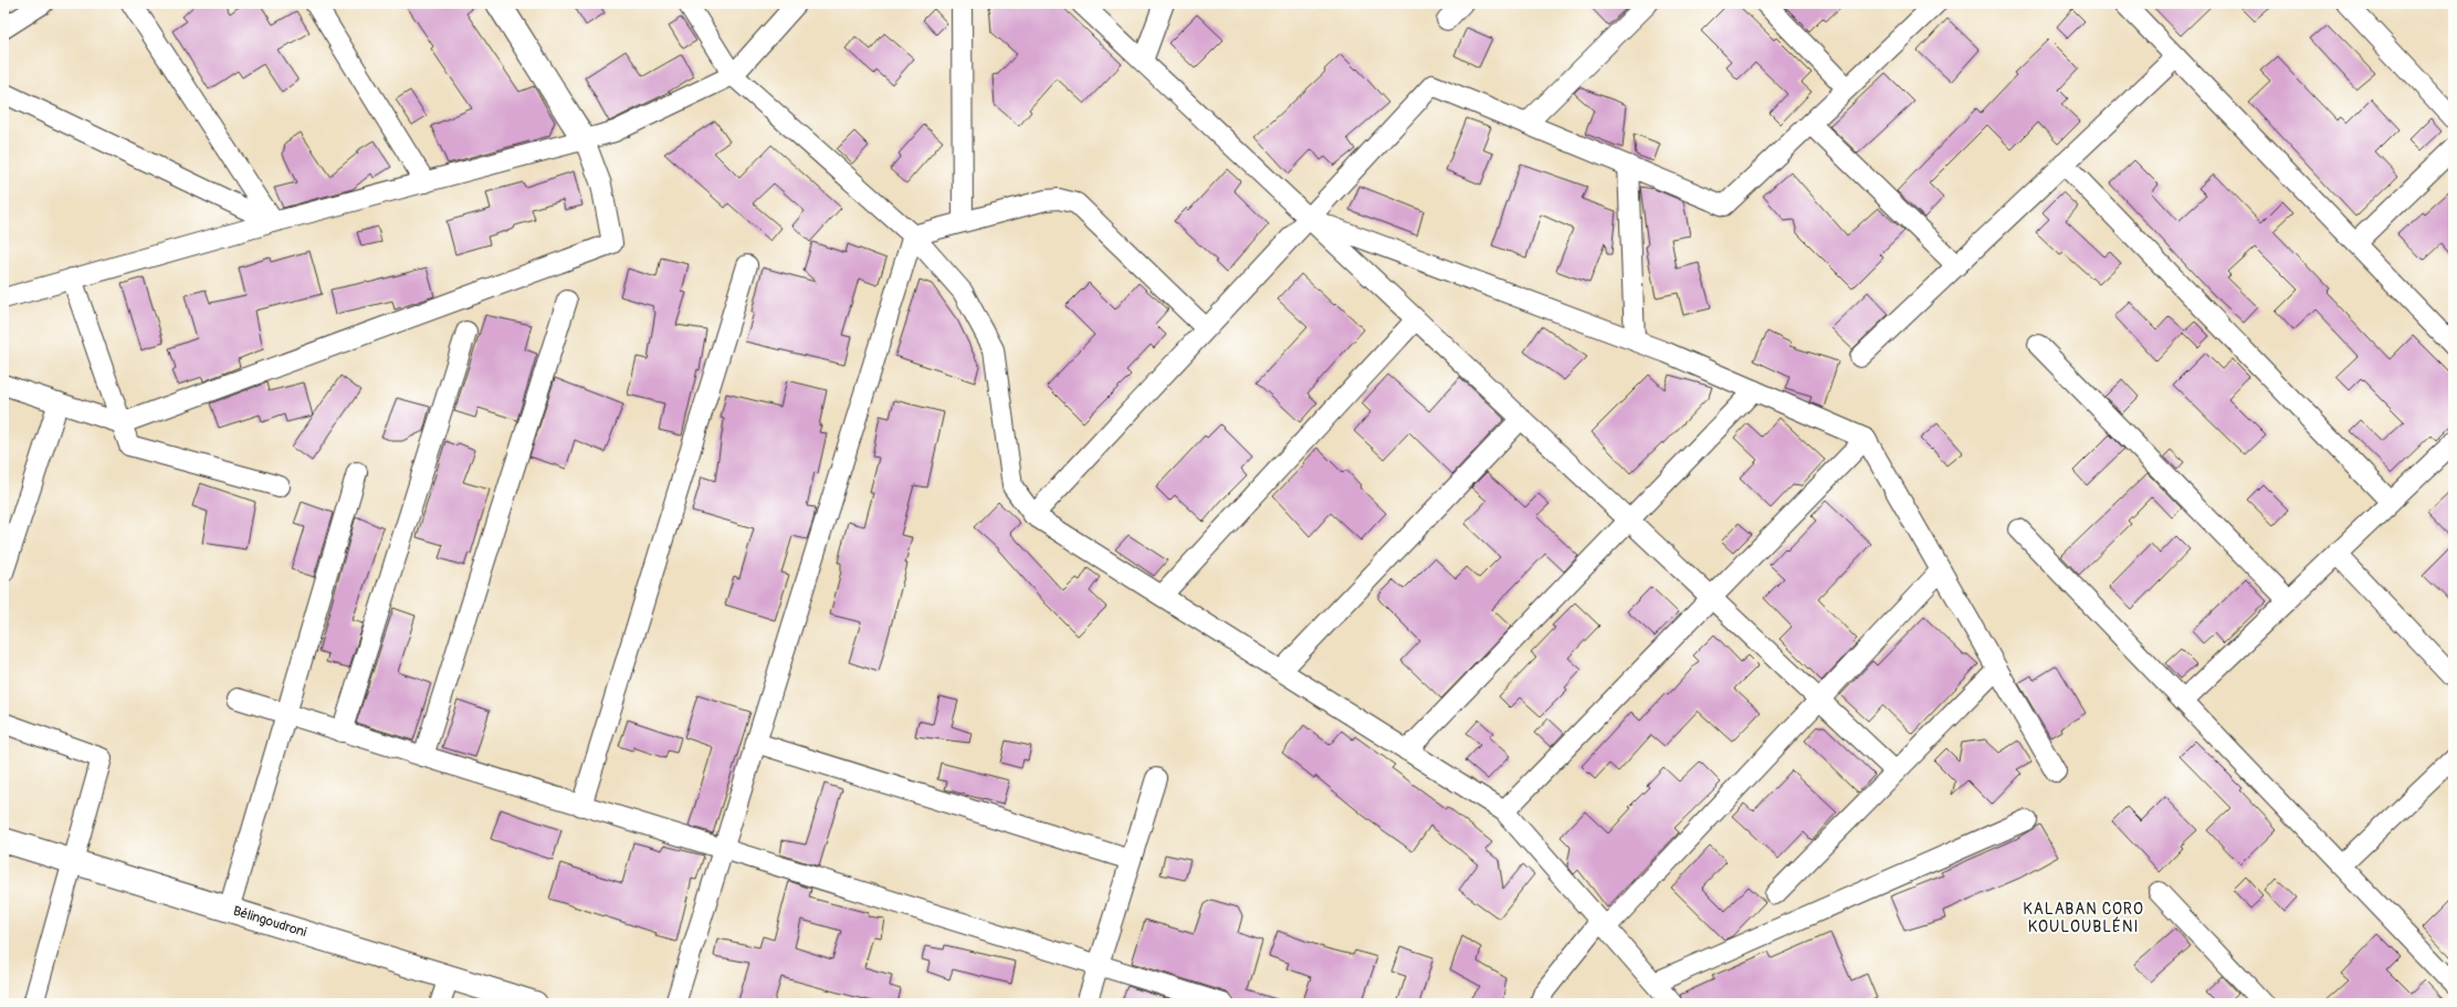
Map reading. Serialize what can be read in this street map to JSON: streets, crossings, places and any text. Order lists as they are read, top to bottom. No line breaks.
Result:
{"streets":{"street":["Bélingoudroni"]},"districts":["KALABAN CORO KOULOUBLÉNI"]}
